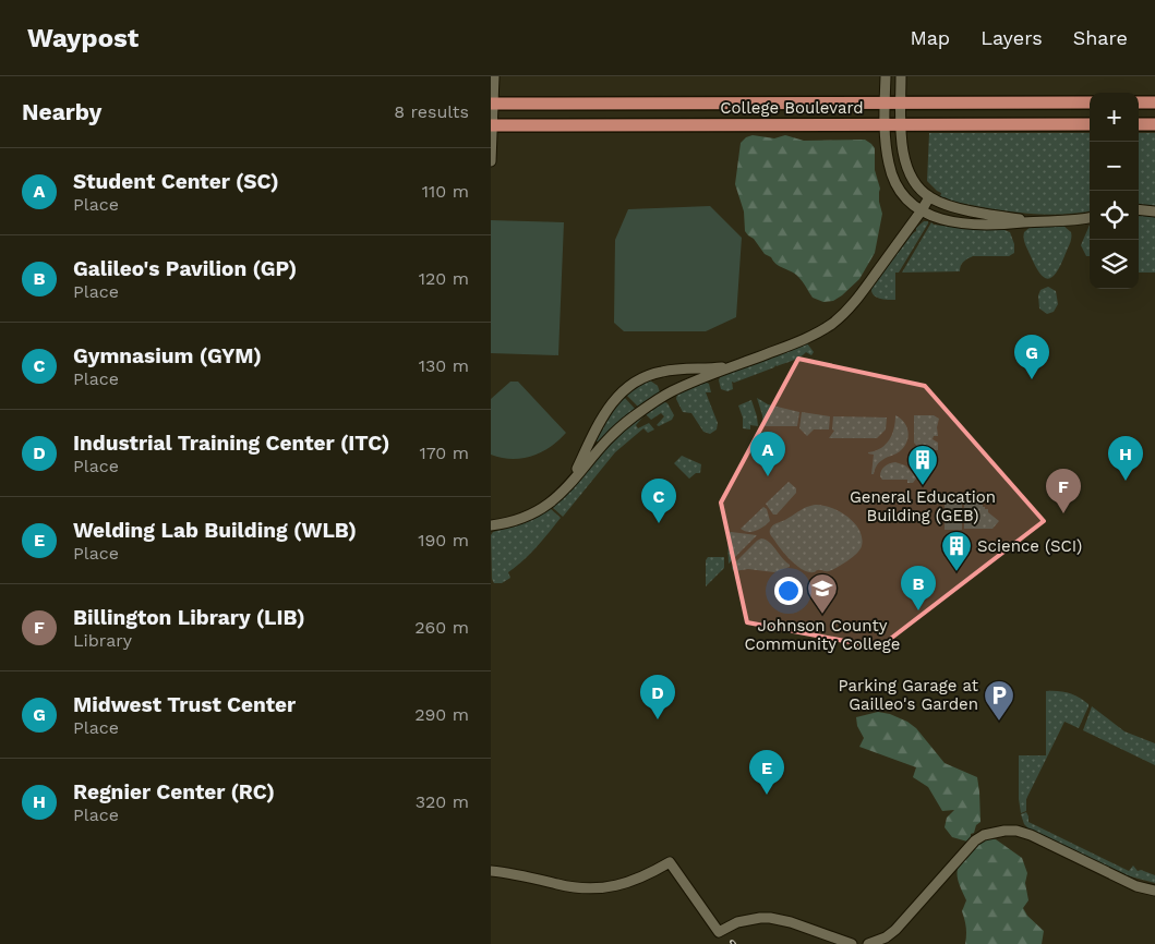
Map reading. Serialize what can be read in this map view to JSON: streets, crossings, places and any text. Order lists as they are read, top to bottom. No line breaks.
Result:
{"streets":{"main road":["College Boulevard"]},"places":{"building":["General Education Building (GEB)","Science (SCI)"],"school or university":["Johnson County Community College"],"parking":["Parking Garage at Gailleo's Garden"]},"page":{"header":"Waypost","nav":["Map","Layers","Share"],"heading":["Nearby","8 results"],"map_buttons":["+","−"],"list":[{"mark":"A","name":"Student Center (SC)","note":"Place","value":"110 m"},{"mark":"B","name":"Galileo's Pavilion (GP)","note":"Place","value":"120 m"},{"mark":"C","name":"Gymnasium (GYM)","note":"Place","value":"130 m"},{"mark":"D","name":"Industrial Training Center (ITC)","note":"Place","value":"170 m"},{"mark":"E","name":"Welding Lab Building (WLB)","note":"Place","value":"190 m"},{"mark":"F","name":"Billington Library (LIB)","note":"Library","value":"260 m"},{"mark":"G","name":"Midwest Trust Center","note":"Place","value":"290 m"},{"mark":"H","name":"Regnier Center (RC)","note":"Place","value":"320 m"}],"pins":["G","A","H","F","C","B","D","E"]}}
